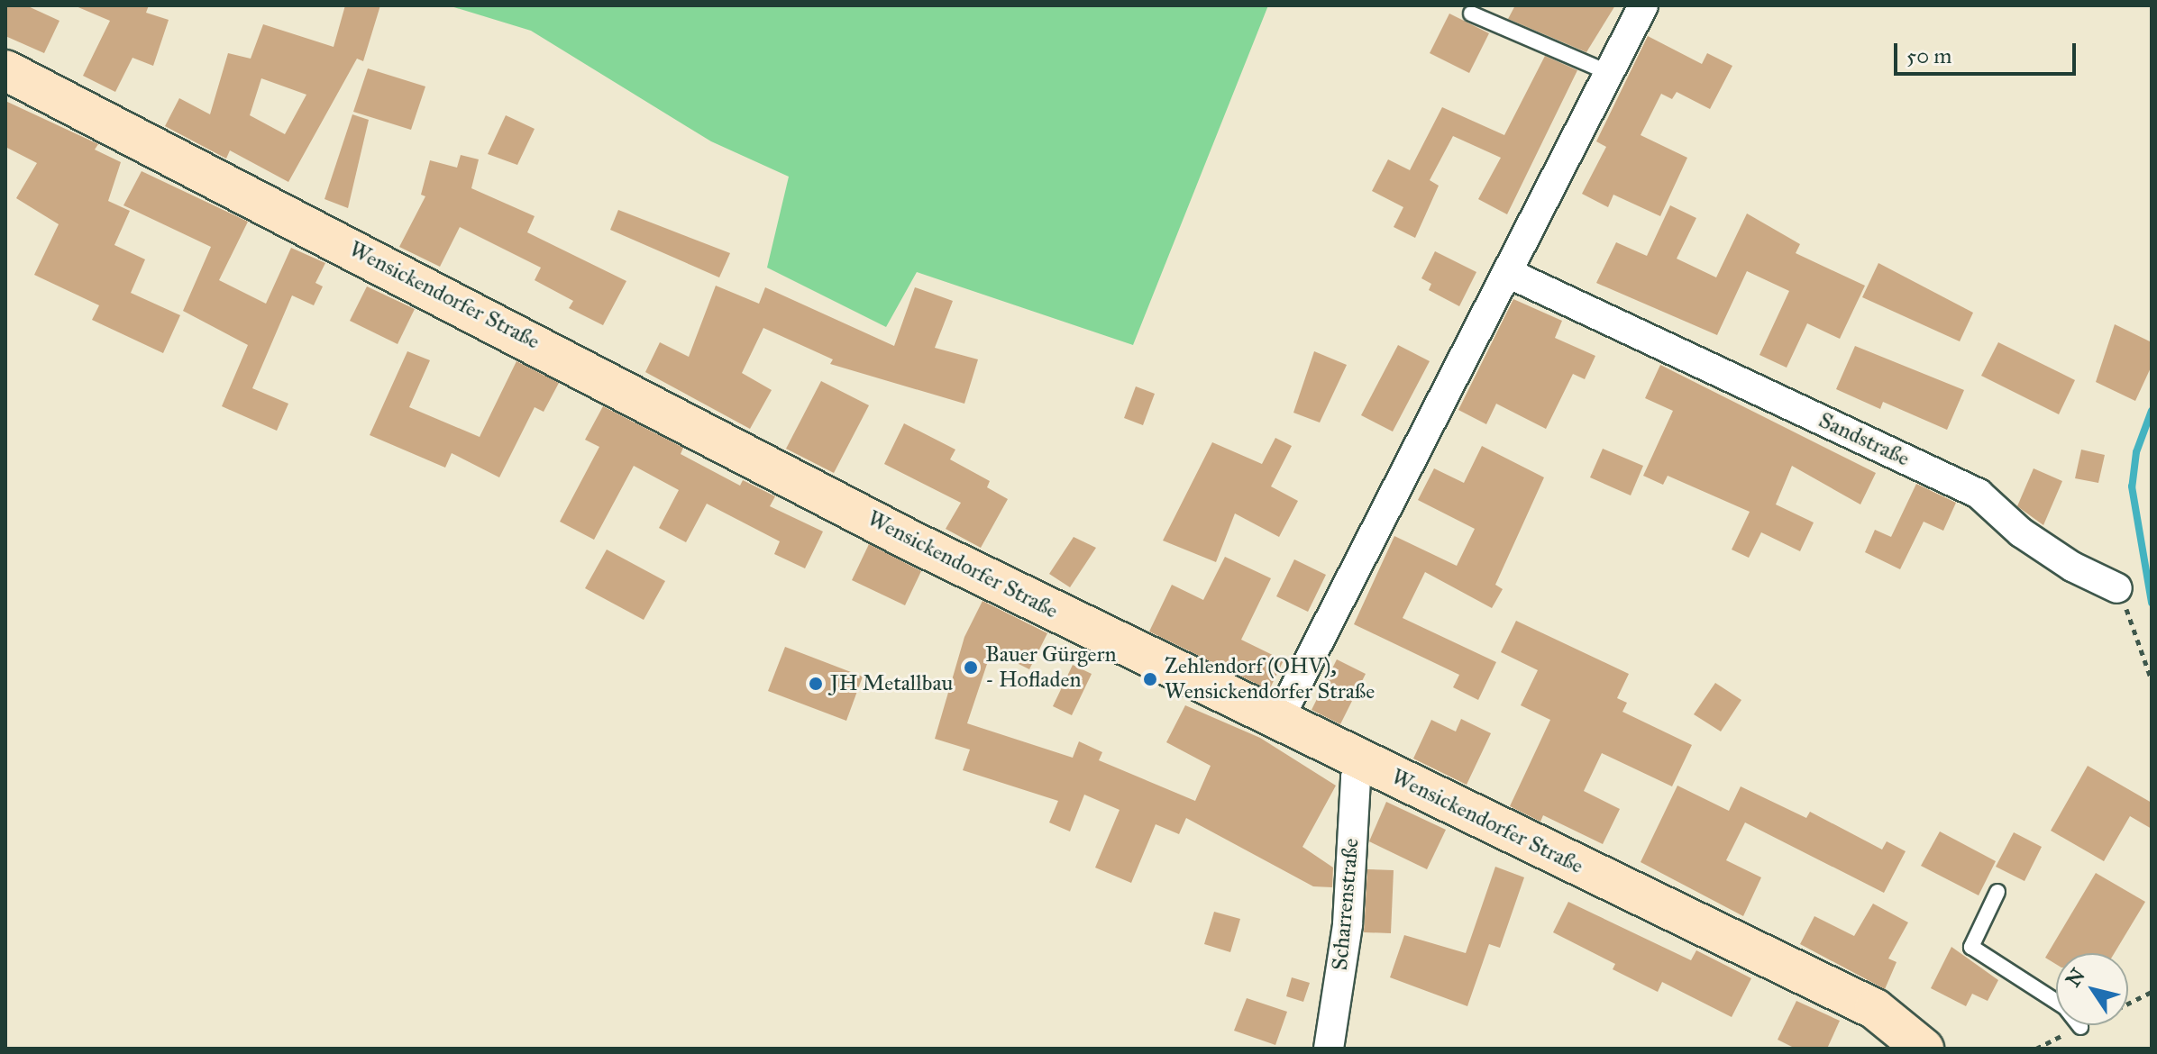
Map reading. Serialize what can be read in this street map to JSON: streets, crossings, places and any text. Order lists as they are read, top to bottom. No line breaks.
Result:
{"streets":{"main road":["Wensickendorfer Straße"],"street":["Sandstraße","Scharrenstraße"]},"crossings":[["Wensickendorfer Straße","Scharrenstraße"]],"places":["Bauer Gürgern - Hofladen","Zehlendorf (OHV), Wensickendorfer Straße","JH Metallbau"],"scale_bar":"50 m","north":"top left"}
